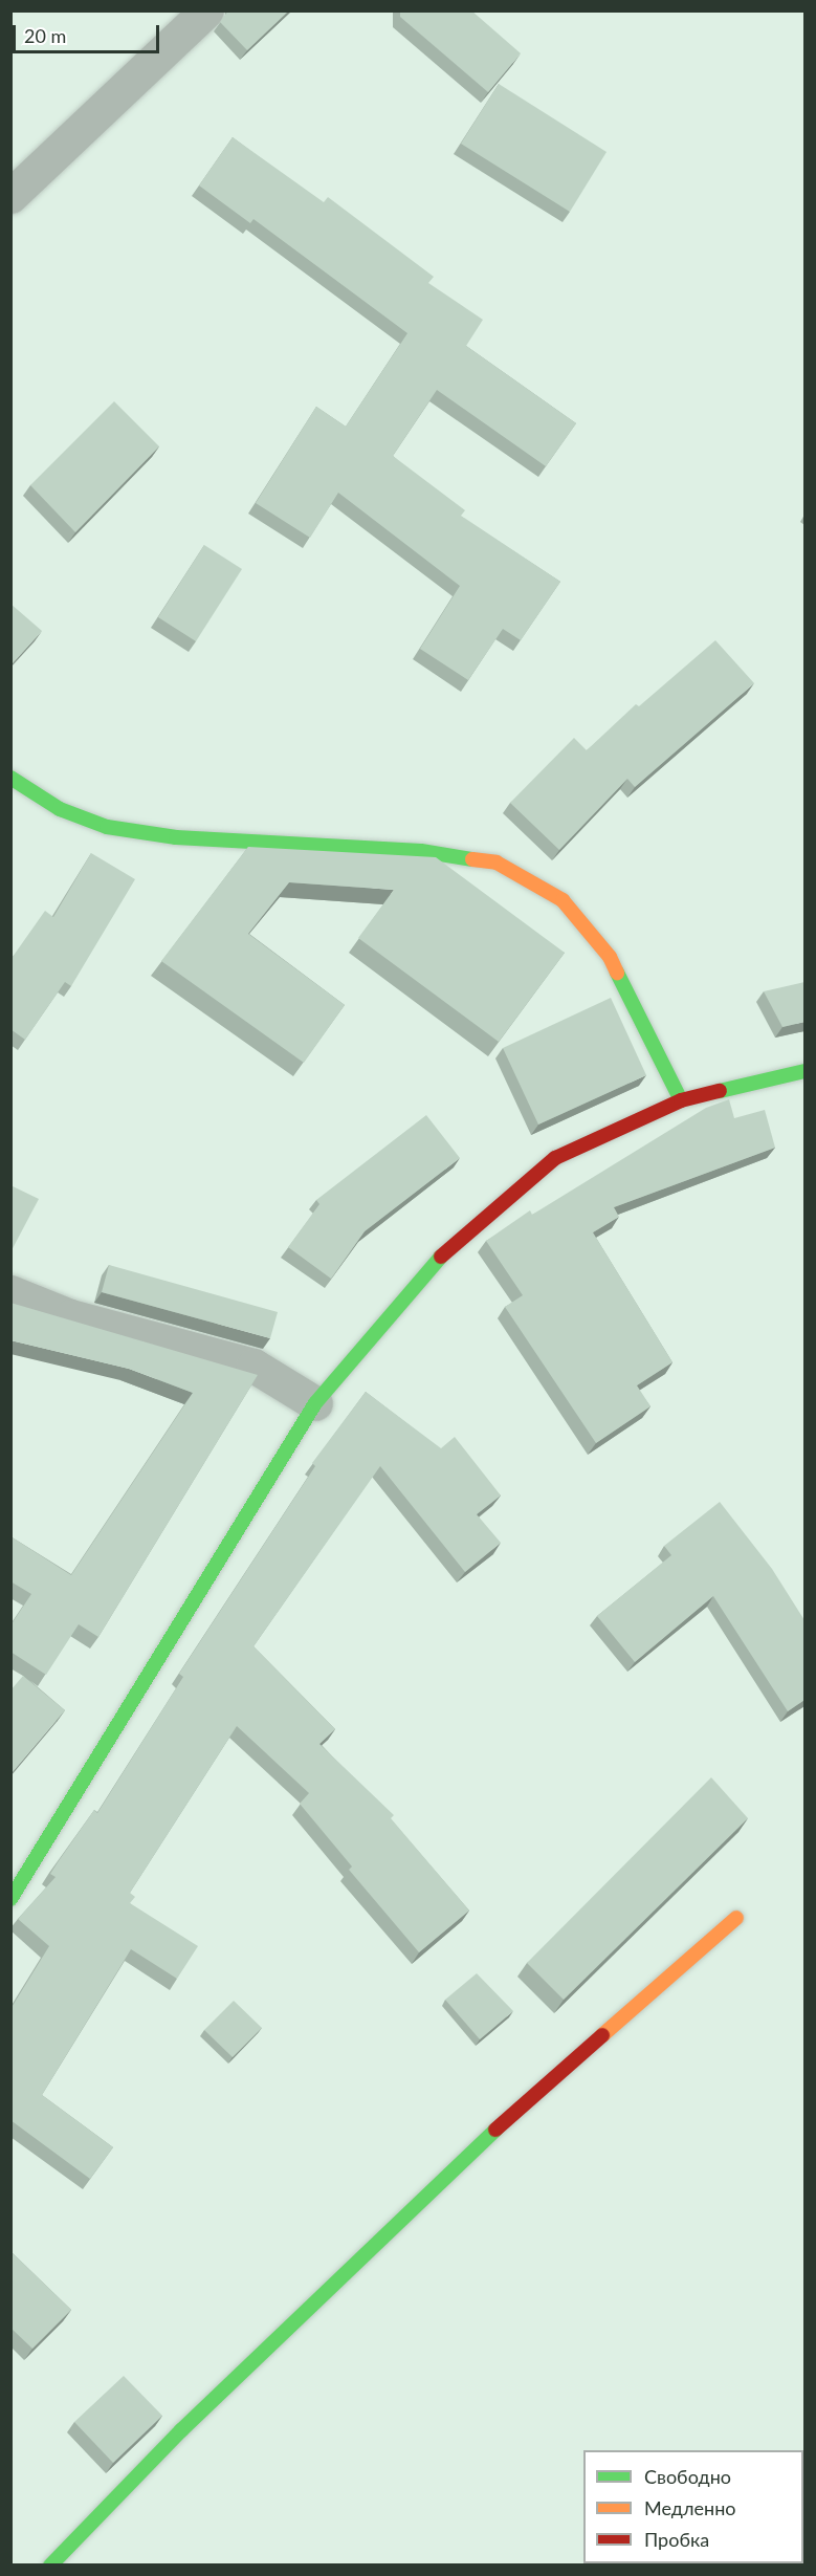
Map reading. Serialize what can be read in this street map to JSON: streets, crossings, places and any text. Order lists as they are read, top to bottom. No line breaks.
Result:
{"legend":["Свободно","Медленно","Пробка"],"scale_bar":"20 m"}
